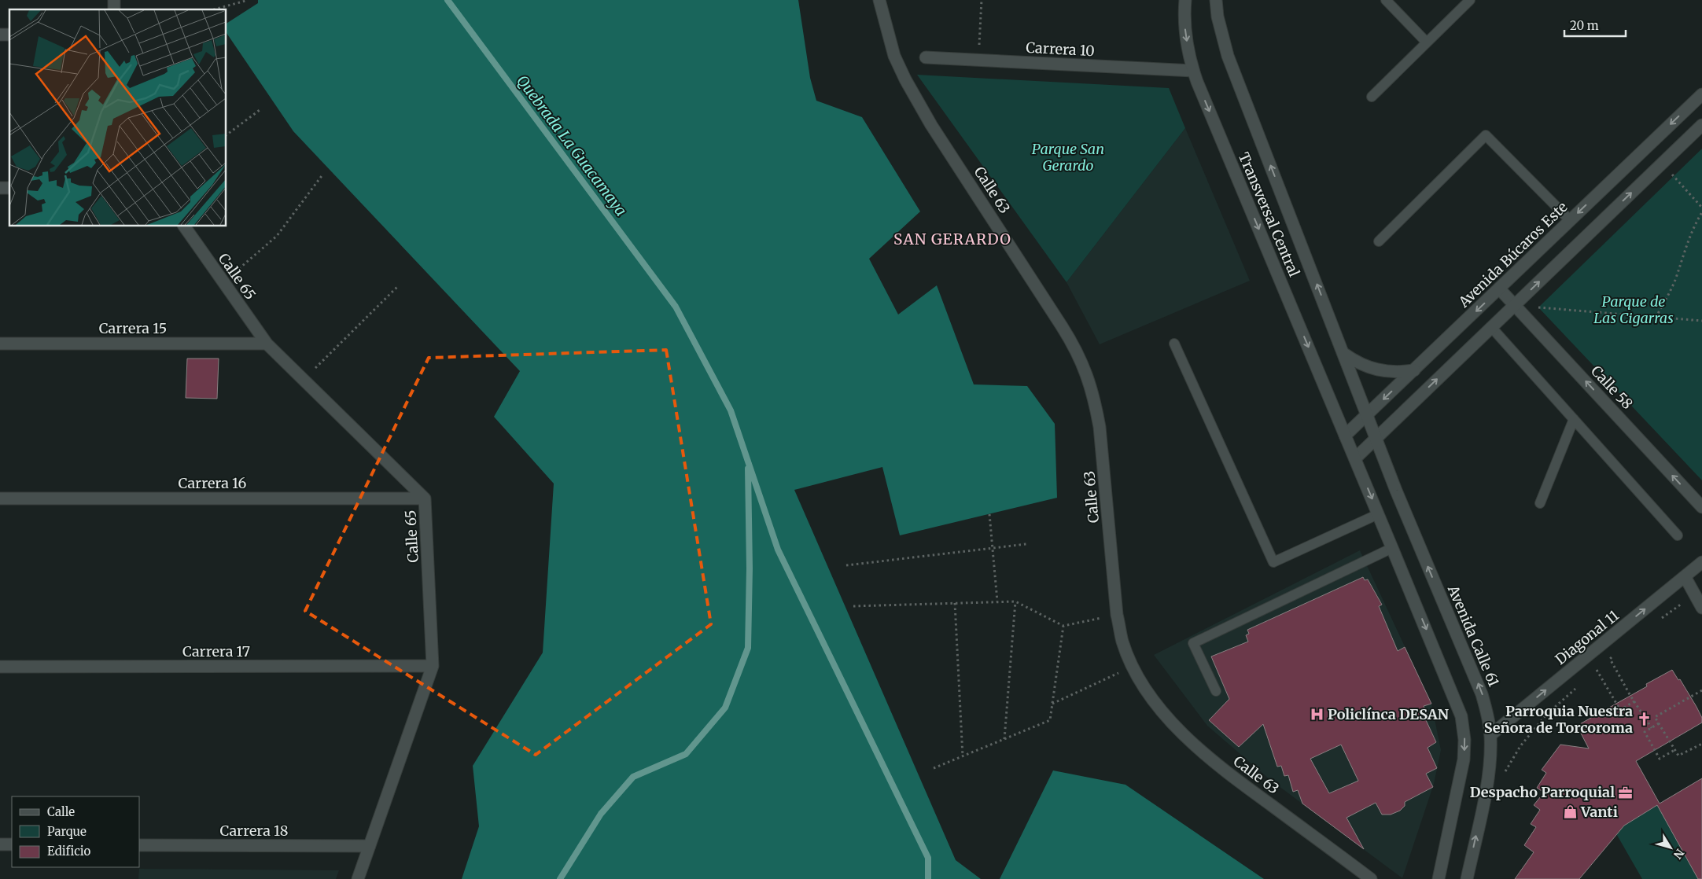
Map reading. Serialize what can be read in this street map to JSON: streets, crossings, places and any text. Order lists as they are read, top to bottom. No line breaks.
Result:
{"streets":{"street":["Carrera 10","Calle 63","Transversal Central","Avenida Búcaros Este","Calle 65","Carrera 15","Calle 58","Carrera 16","Avenida Calle 61","Diagonal 11","Carrera 17","Carrera 18"]},"crossings":[["Carrera 10","Transversal Central"],["Transversal Central","Avenida Búcaros Este"],["Transversal Central","Avenida Calle 61"],["Avenida Búcaros Este","Calle 58"],["Avenida Búcaros Este","Avenida Calle 61"],["Calle 65","Carrera 15"],["Calle 65","Carrera 16"],["Calle 65","Carrera 17"],["Calle 65","Carrera 18"],["Avenida Calle 61","Diagonal 11"]],"one_way":["Calle 58","Diagonal 11"],"districts":["SAN GERARDO"],"water":["Quebrada La Guacamaya"],"parks":["Parque San Gerardo","Parque de Las Cigarras"],"places":{"hospital":["Policlínca DESAN"],"church":["Parroquia Nuestra Señora de Torcoroma"],"office":["Despacho Parroquial"],"shop":["Vanti"]},"legend":["Calle","Parque","Edificio"],"scale_bar":"20 m","north":"bottom right"}
